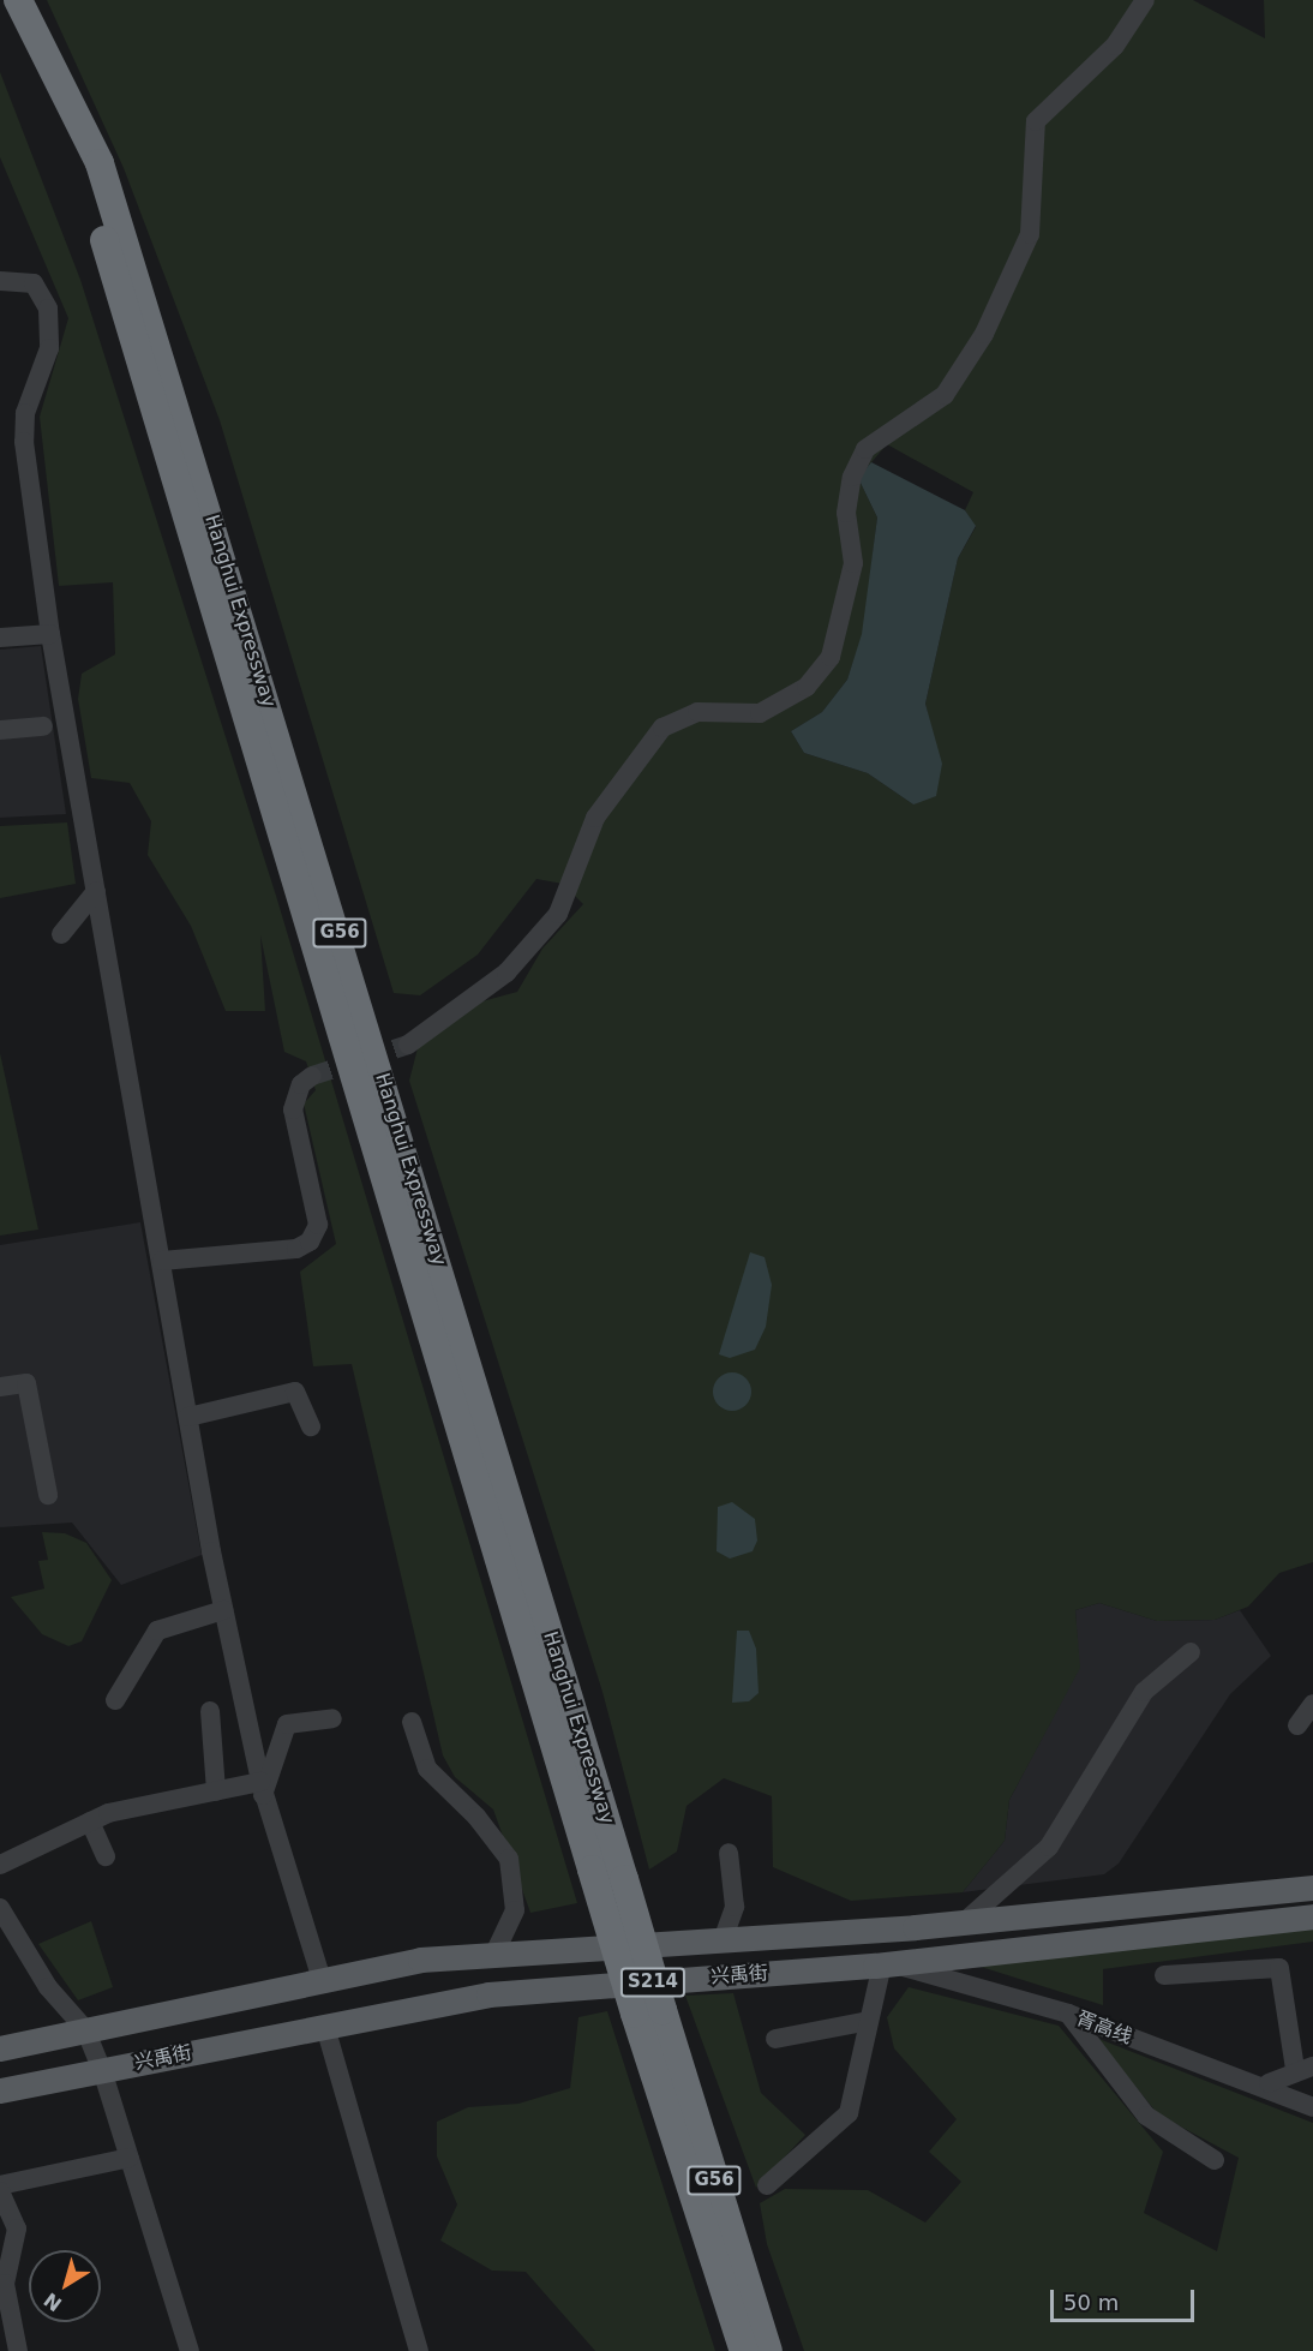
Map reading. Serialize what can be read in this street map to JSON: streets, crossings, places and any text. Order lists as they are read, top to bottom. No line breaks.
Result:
{"streets":{"highway":["Hanghui Expressway","G56"],"main road":["兴禹街","S214"],"street":["胥高线"]},"crossings":[["兴禹街","胥高线"]],"scale_bar":"50 m","north":"bottom left"}
